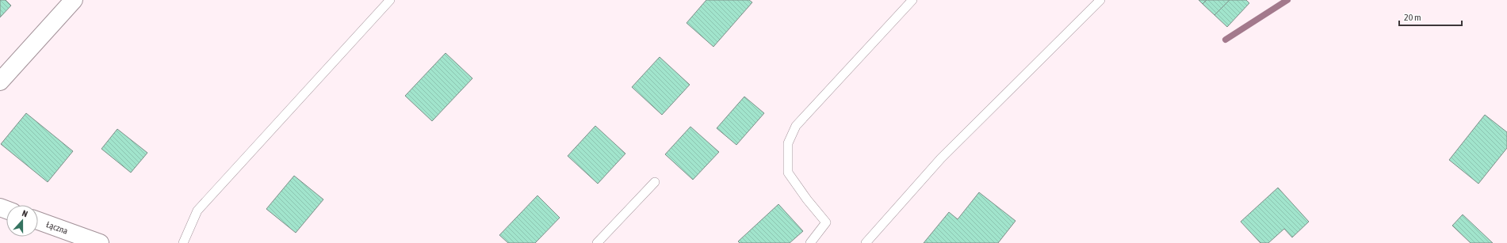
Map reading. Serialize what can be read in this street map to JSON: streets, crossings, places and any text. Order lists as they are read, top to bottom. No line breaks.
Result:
{"streets":{"street":["Łączna"]},"scale_bar":"20 m","north":"top"}
